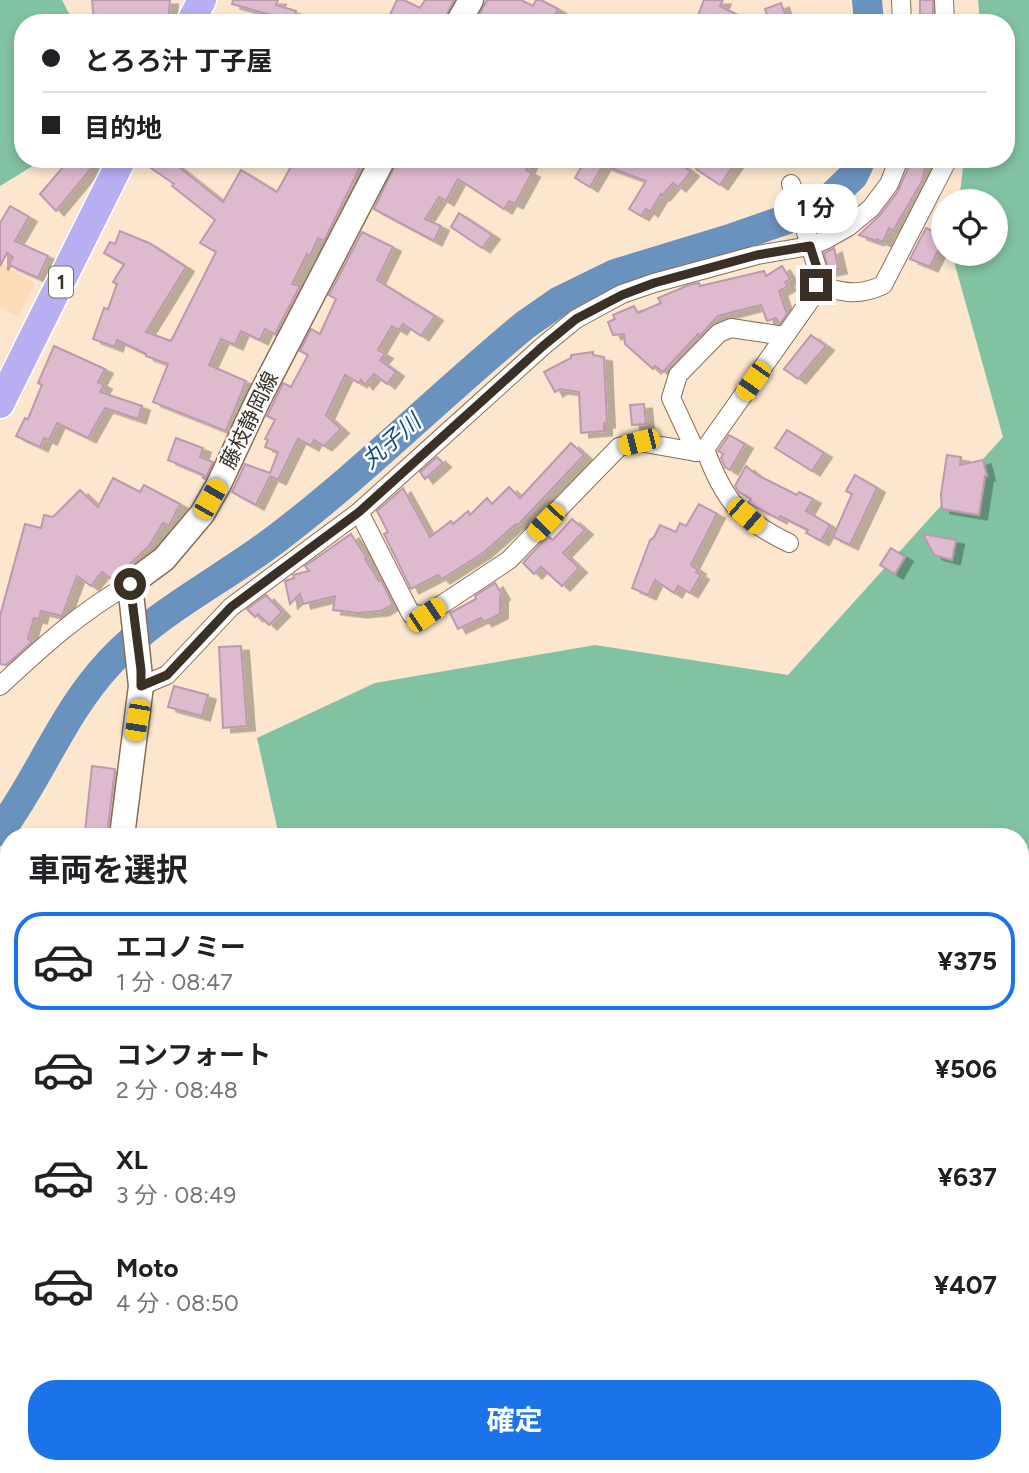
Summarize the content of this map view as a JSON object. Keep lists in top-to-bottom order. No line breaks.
{"streets":{"highway":["1"],"main road":["藤枝静岡線"]},"water":["丸子川"],"page":{"banner":["とろろ汁 丁子屋","目的地"],"bubble":"1 分","heading":"車両を選択","list":[{"name":"エコノミー","note":"1 分 · 08:47","value":"¥375"},{"name":"コンフォート","note":"2 分 · 08:48","value":"¥506"},{"name":"XL","note":"3 分 · 08:49","value":"¥637"},{"name":"Moto","note":"4 分 · 08:50","value":"¥407"}],"buttons":"確定"}}
